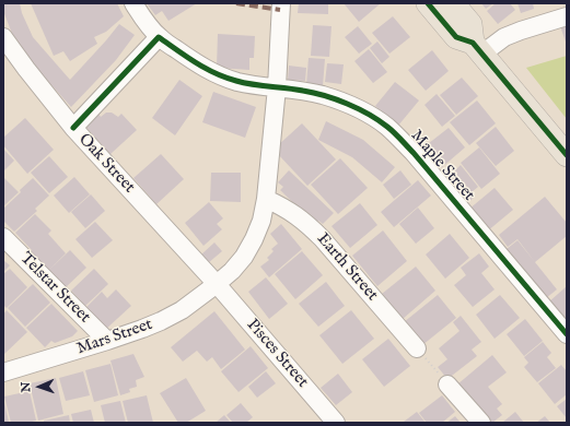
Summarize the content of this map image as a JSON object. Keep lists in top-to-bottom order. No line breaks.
{"streets":{"street":["Oak Street","Maple Street","Earth Street","Telstar Street","Mars Street","Pisces Street"]},"crossings":[["Oak Street","Mars Street"],["Oak Street","Pisces Street"],["Maple Street","Mars Street"],["Earth Street","Mars Street"],["Telstar Street","Mars Street"],["Mars Street","Pisces Street"]],"north":"left"}
